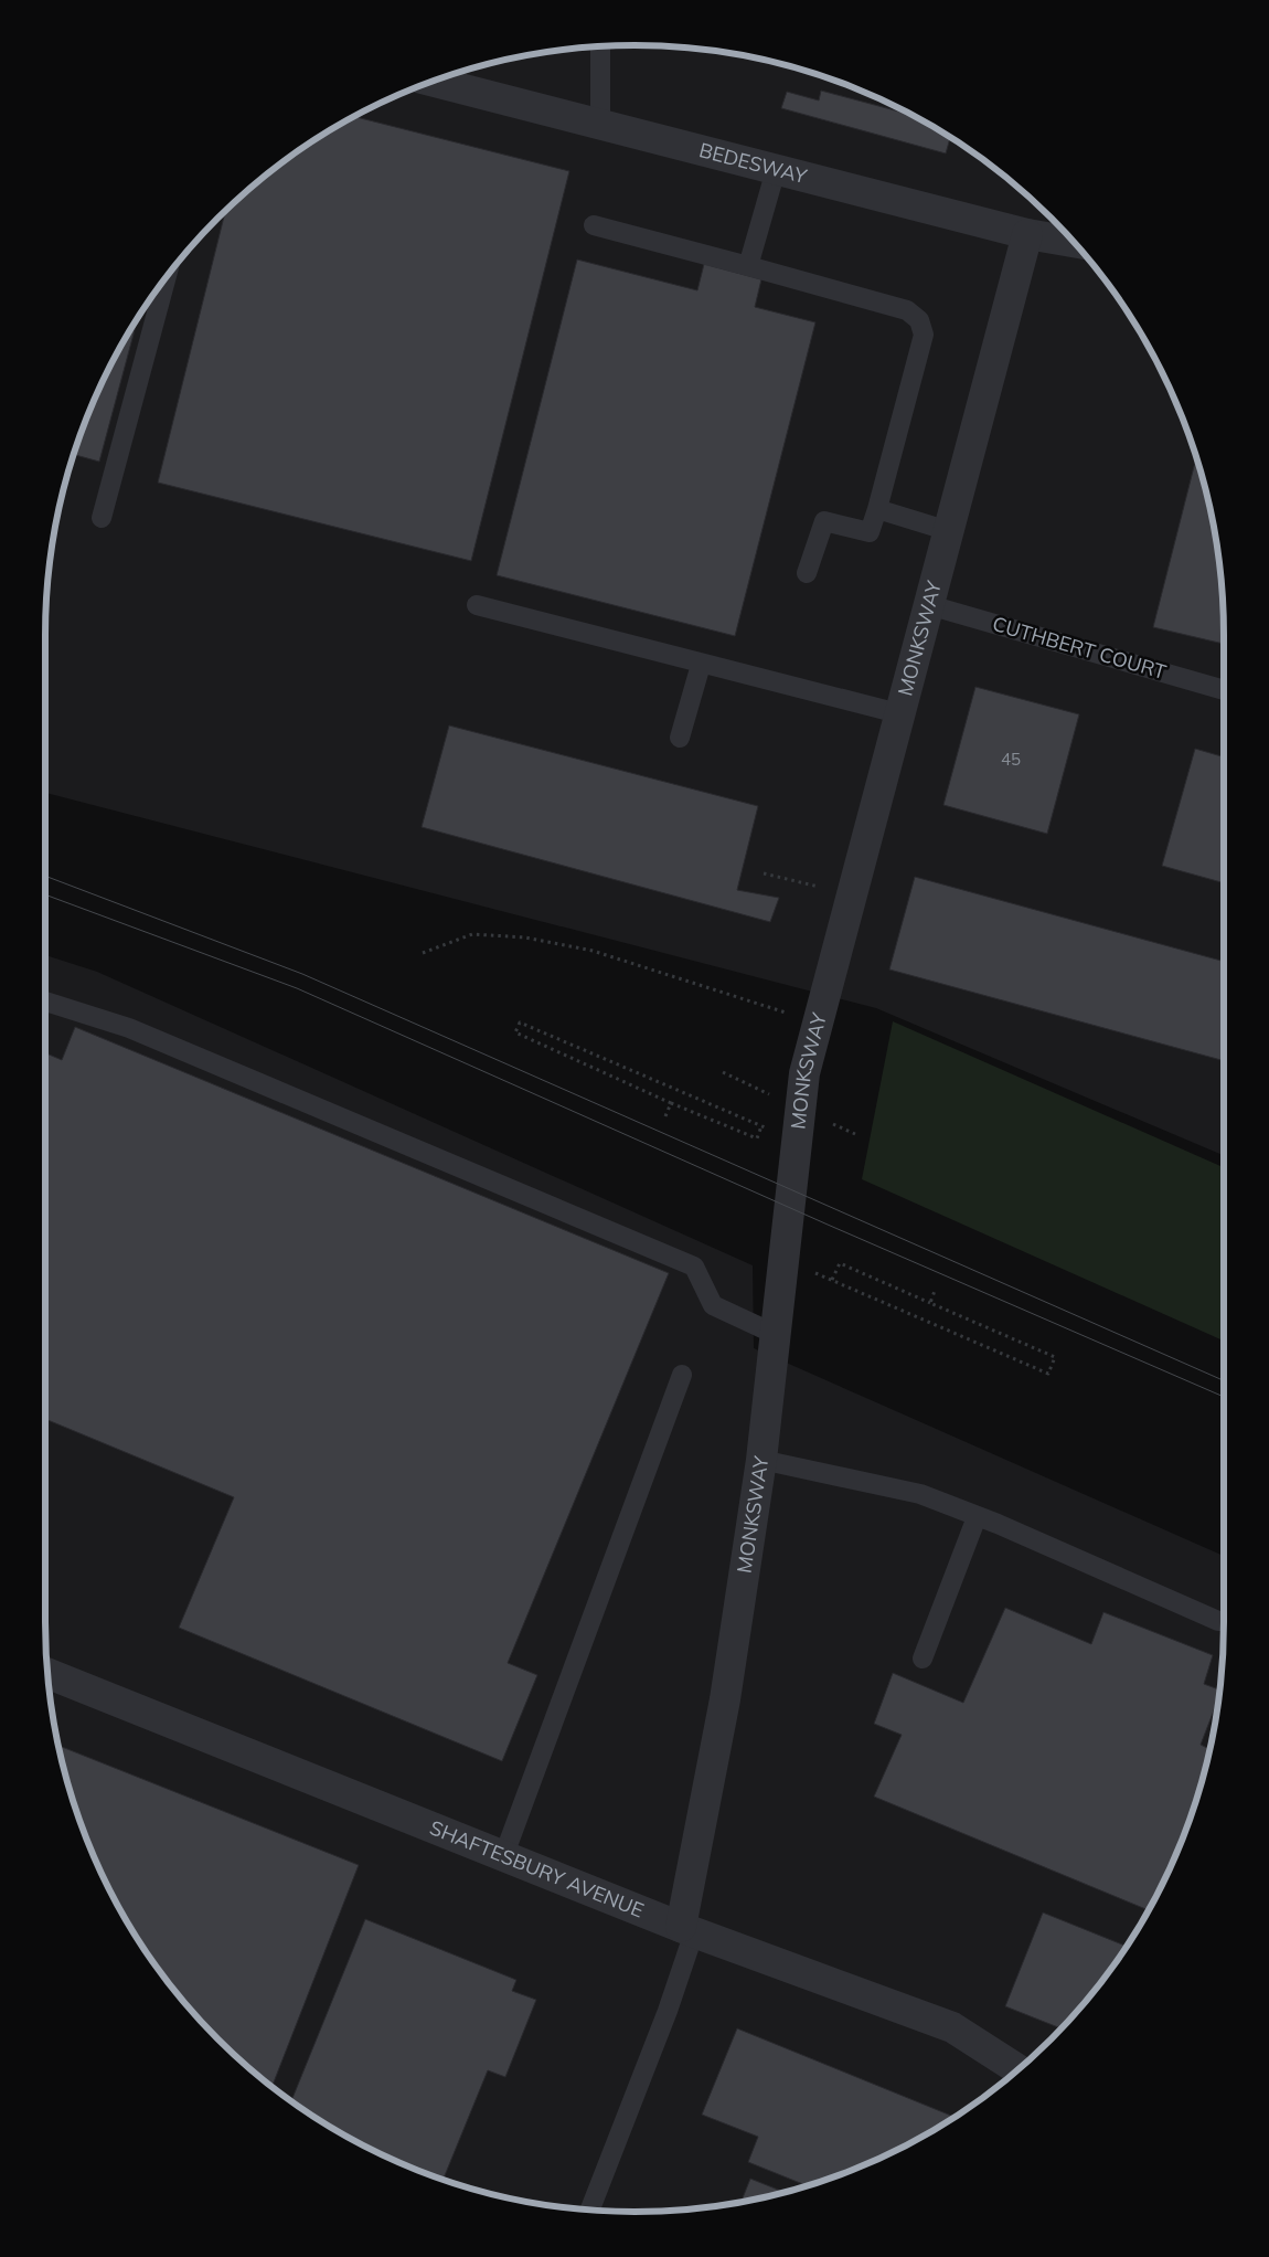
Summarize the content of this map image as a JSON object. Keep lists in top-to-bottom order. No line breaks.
{"streets":{"street":["BEDESWAY","MONKSWAY","SHAFTESBURY AVENUE"],"lane":["CUTHBERT COURT"]},"crossings":[["BEDESWAY","MONKSWAY"],["MONKSWAY","CUTHBERT COURT"],["MONKSWAY","SHAFTESBURY AVENUE"]],"house_numbers":["45"]}
